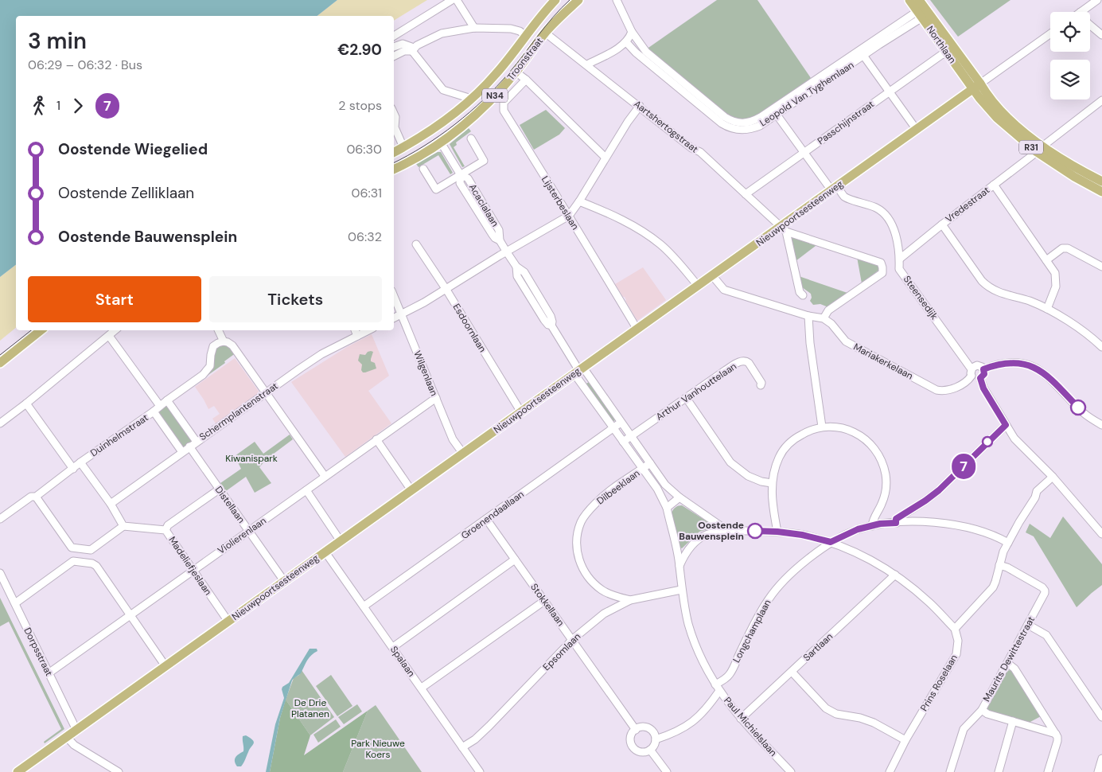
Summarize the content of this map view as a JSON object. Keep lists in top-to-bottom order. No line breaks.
{"streets":{"main road":["Northlaan","Troonstraat","N34","R31","Acacialaan","Nieuwpoortsesteenweg"],"street":["Leopold Van Tyghemlaan","Passchijnstraat","Aartshertogstraat","Lijsterbeslaan","Vredestraat","Steensedijk","Esdoornlaan","Mariakerkelaan","Wilgenlaan","Arthur Vanhouttelaan","Schermplantenstraat","Duinhelmstraat","Dilbeeklaan","Distellaan","Groenendaallaan","Violierenlaan","Madeliefjeslaan","Stokkellaan","Longchamplaan","Sartlaan","Dorpsstraat","Epsomlaan","Maurits Dewittestraat","Spalaan","Prins Roselaan","Paul Michielslaan"]},"crossings":[["Northlaan","Leopold Van Tyghemlaan"],["Northlaan","Passchijnstraat"],["Northlaan","R31"],["Northlaan","Nieuwpoortsesteenweg"],["Troonstraat","Aartshertogstraat"],["Troonstraat","Acacialaan"],["Leopold Van Tyghemlaan","Steensedijk"],["Passchijnstraat","Aartshertogstraat"],["Passchijnstraat","Steensedijk"],["Aartshertogstraat","Nieuwpoortsesteenweg"],["R31","Vredestraat"],["R31","Nieuwpoortsesteenweg"],["Lijsterbeslaan","Nieuwpoortsesteenweg"],["Vredestraat","Steensedijk"],["Acacialaan","Nieuwpoortsesteenweg"],["Nieuwpoortsesteenweg","Steensedijk"],["Nieuwpoortsesteenweg","Esdoornlaan"],["Nieuwpoortsesteenweg","Wilgenlaan"],["Nieuwpoortsesteenweg","Distellaan"],["Nieuwpoortsesteenweg","Madeliefjeslaan"],["Nieuwpoortsesteenweg","Dorpsstraat"],["Nieuwpoortsesteenweg","Spalaan"],["Steensedijk","Mariakerkelaan"],["Wilgenlaan","Violierenlaan"],["Schermplantenstraat","Distellaan"],["Dilbeeklaan","Epsomlaan"],["Dilbeeklaan","Paul Michielslaan"],["Distellaan","Violierenlaan"],["Groenendaallaan","Stokkellaan"],["Groenendaallaan","Spalaan"],["Violierenlaan","Madeliefjeslaan"],["Violierenlaan","Dorpsstraat"],["Stokkellaan","Longchamplaan"],["Stokkellaan","Epsomlaan"],["Longchamplaan","Paul Michielslaan"],["Sartlaan","Paul Michielslaan"],["Epsomlaan","Spalaan"],["Epsomlaan","Paul Michielslaan"]],"parks":["Kiwanispark","De Drie Platanen","Park Nieuwe Koers"],"places":["Oostende Bauwensplein"],"lines":["bus line 7"],"page":{"on_map":"7","heading":["3 min","06:29 – 06:32 · Bus","€2.90"],"legs":["1","7","2 stops"],"list":[{"name":"Oostende Wiegelied","value":"06:30"},{"name":"Oostende Zelliklaan","value":"06:31"},{"name":"Oostende Bauwensplein","value":"06:32"}],"buttons":["Start","Tickets"]}}
